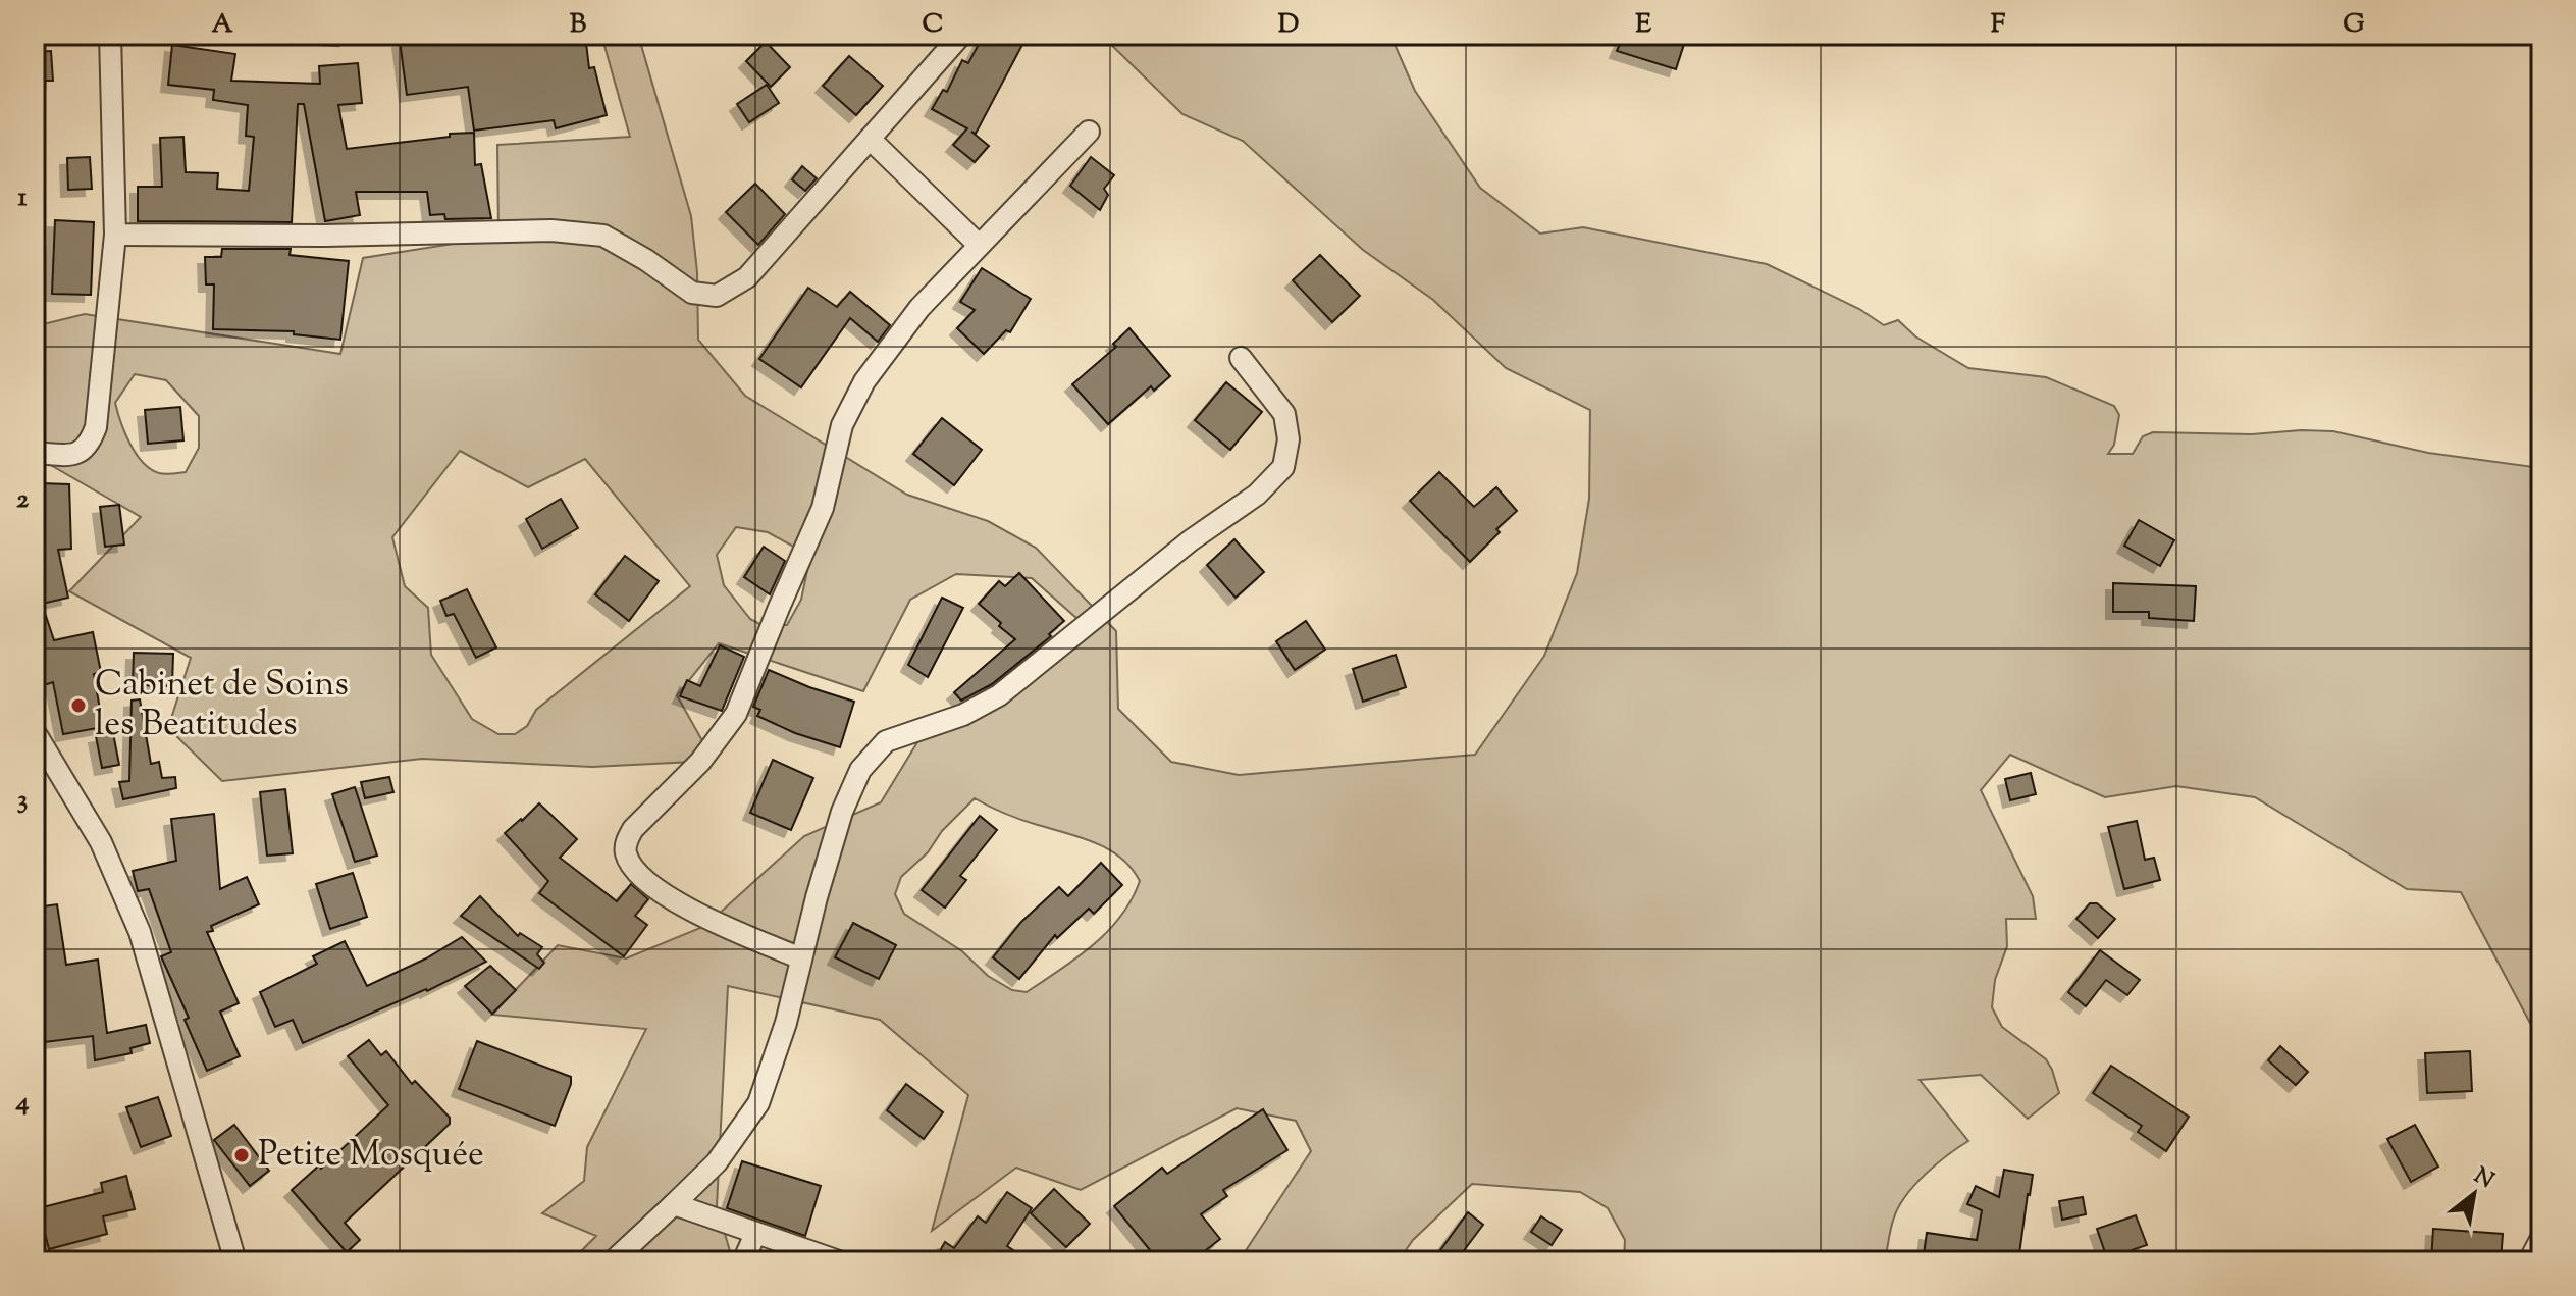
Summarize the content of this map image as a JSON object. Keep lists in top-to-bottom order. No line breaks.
{"places":["Cabinet de Soins les Beatitudes","Petite Mosquée"],"north":"top right","grid":{"columns":["A","B","C","D","E","F","G"],"rows":["1","2","3","4"]}}
